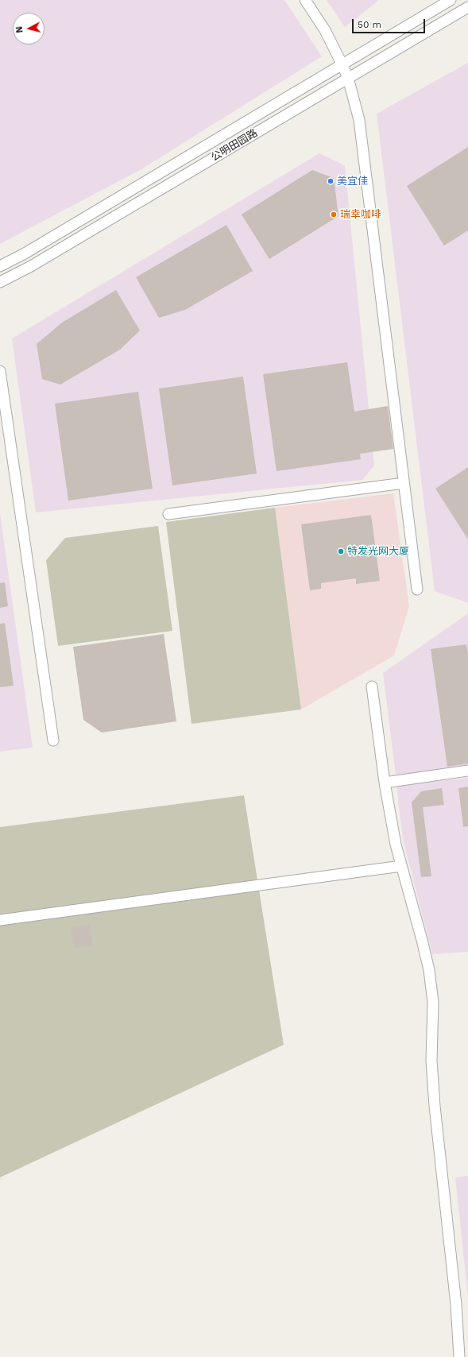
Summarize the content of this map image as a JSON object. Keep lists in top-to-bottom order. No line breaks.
{"streets":{"street":["公明田园路"]},"places":["美宜佳","瑞幸咖啡","特发光网大厦"],"scale_bar":"50 m","north":"left"}
